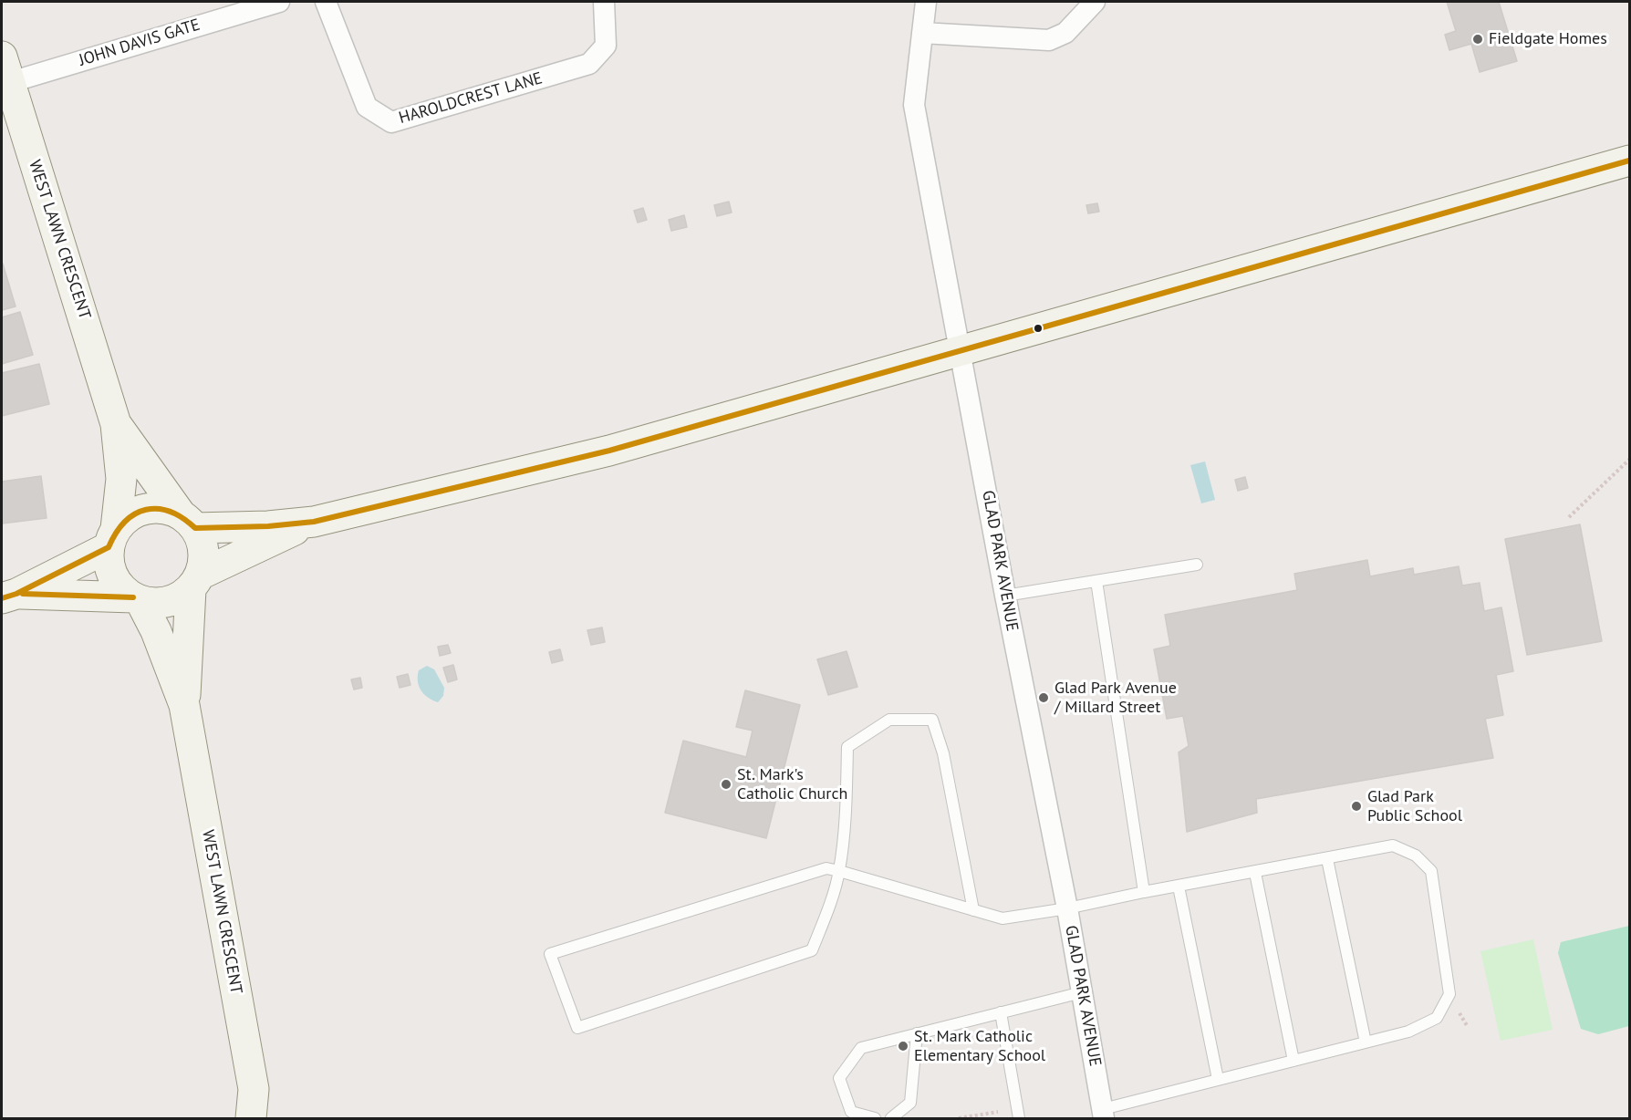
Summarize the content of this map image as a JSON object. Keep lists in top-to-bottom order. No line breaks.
{"streets":{"street":["JOHN DAVIS GATE","HAROLDCREST LANE","WEST LAWN CRESCENT","GLAD PARK AVENUE"]},"crossings":[["JOHN DAVIS GATE","WEST LAWN CRESCENT"]],"places":["Fieldgate Homes","Glad Park Avenue / Millard Street","St. Mark's Catholic Church","Glad Park Public School","St. Mark Catholic Elementary School"]}
